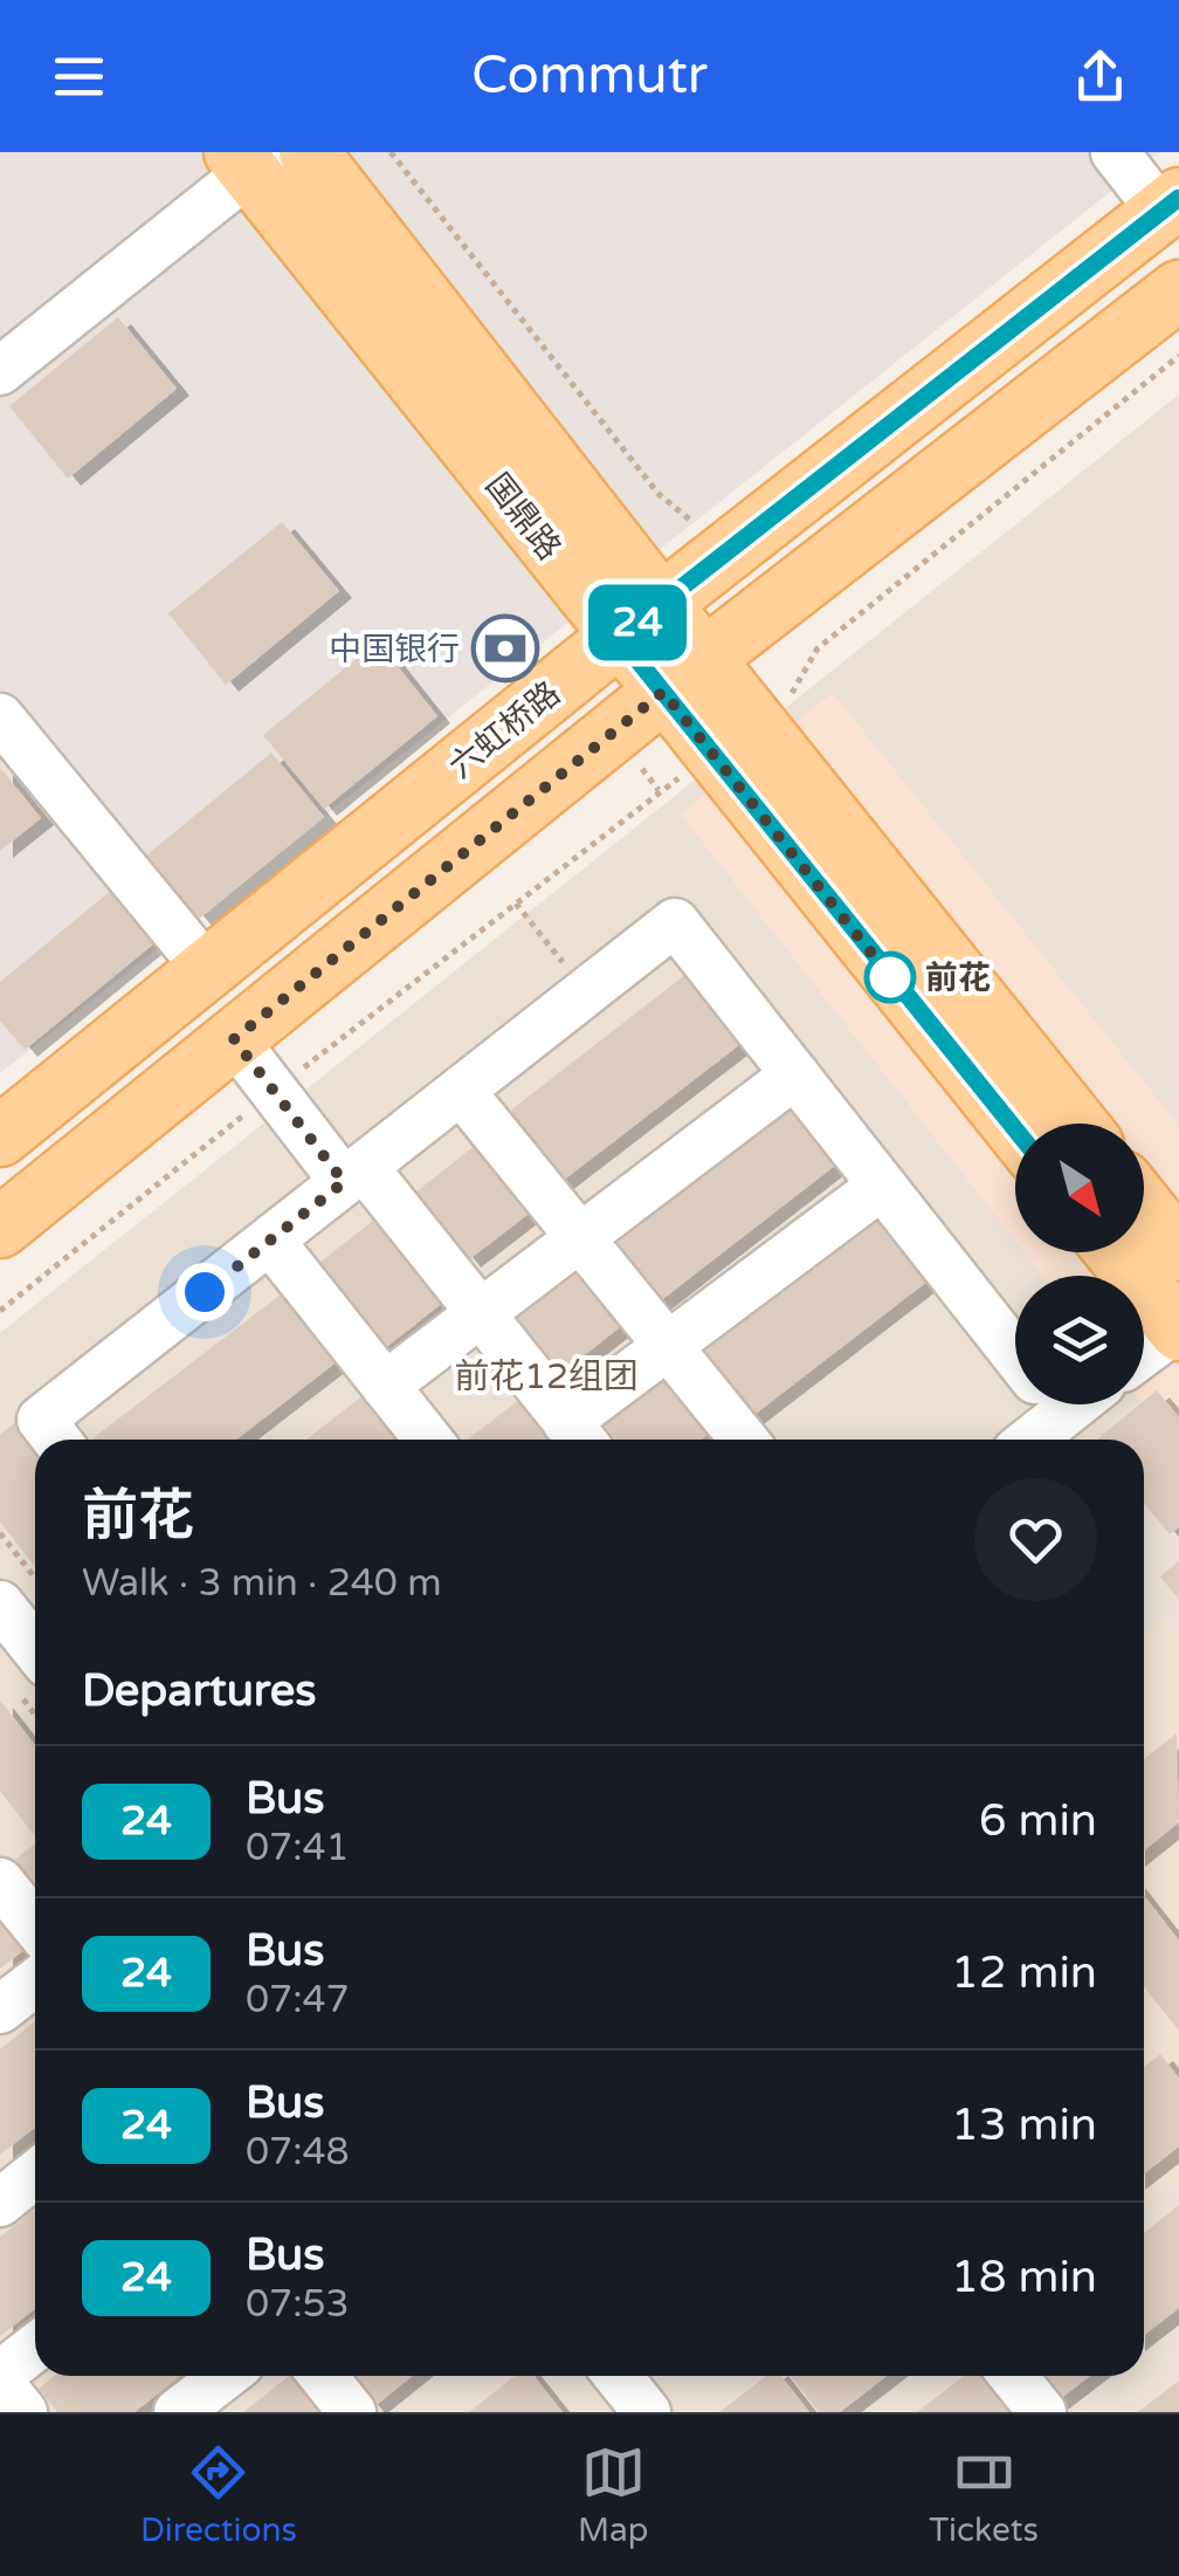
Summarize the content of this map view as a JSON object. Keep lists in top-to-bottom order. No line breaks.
{"streets":{"main road":["国鼎路","六虹桥路"]},"crossings":[["国鼎路","六虹桥路"]],"districts":["前花12组团"],"places":{"bank":["中国银行"],"other":["前花"]},"lines":["bus line 24"],"north":"bottom right","page":{"header":"Commutr","on_map":"24","heading":[["前花","Walk · 3 min · 240 m"],"Departures"],"list":[{"mark":"24","name":"Bus","note":"07:41","value":"6 min"},{"mark":"24","name":"Bus","note":"07:47","value":"12 min"},{"mark":"24","name":"Bus","note":"07:48","value":"13 min"},{"mark":"24","name":"Bus","note":"07:53","value":"18 min"}],"tabs":["Directions","Map","Tickets"]}}
